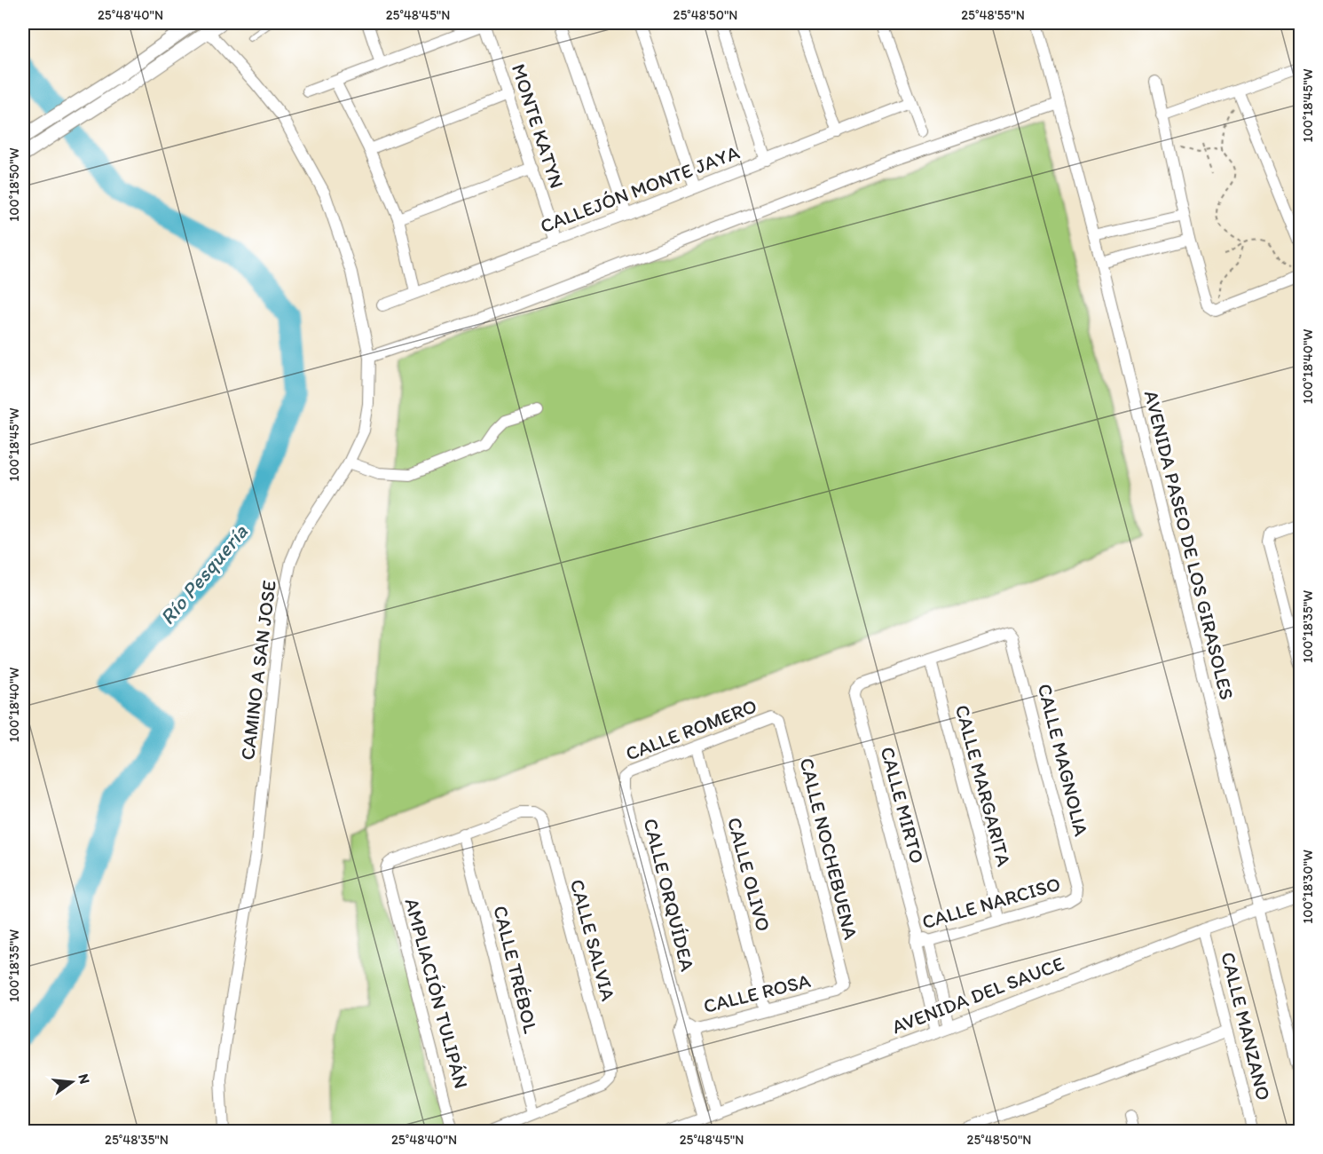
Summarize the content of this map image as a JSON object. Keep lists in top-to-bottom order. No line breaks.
{"streets":{"street":["MONTE KATYN","CALLEJÓN MONTE JAYA","AVENIDA PASEO DE LOS GIRASOLES","CAMINO A SAN JOSE","CALLE ROMERO","CALLE MAGNOLIA","CALLE MARGARITA","CALLE MIRTO","CALLE NOCHEBUENA","CALLE OLIVO","CALLE ORQUÍDEA","CALLE NARCISO","CALLE SALVIA","CALLE TRÉBOL","AMPLIACIÓN TULIPÁN","CALLE ROSA","AVENIDA DEL SAUCE","CALLE MANZANO"]},"crossings":[["MONTE KATYN","CALLEJÓN MONTE JAYA"],["AVENIDA PASEO DE LOS GIRASOLES","AVENIDA DEL SAUCE"],["CALLE ROMERO","CALLE NOCHEBUENA"],["CALLE ROMERO","CALLE OLIVO"],["CALLE ROMERO","CALLE ORQUÍDEA"],["CALLE MAGNOLIA","CALLE MARGARITA"],["CALLE MAGNOLIA","CALLE MIRTO"],["CALLE MAGNOLIA","CALLE NARCISO"],["CALLE MARGARITA","CALLE MIRTO"],["CALLE MARGARITA","CALLE NARCISO"],["CALLE MIRTO","CALLE NARCISO"],["CALLE MIRTO","AVENIDA DEL SAUCE"],["CALLE NOCHEBUENA","CALLE ROSA"],["CALLE OLIVO","CALLE ROSA"],["CALLE SALVIA","CALLE TRÉBOL"],["CALLE SALVIA","AMPLIACIÓN TULIPÁN"],["CALLE TRÉBOL","AMPLIACIÓN TULIPÁN"],["AVENIDA DEL SAUCE","CALLE MANZANO"]],"water":["Río Pesquería"],"north":"right","coordinates":["25°48'40\"N","25°48'45\"N","25°48'50\"N","25°48'55\"N","100°18'45\"W","100°18'50\"W","100°18'40\"W","100°18'35\"W","100°18'30\"W","25°48'35\"N"]}
